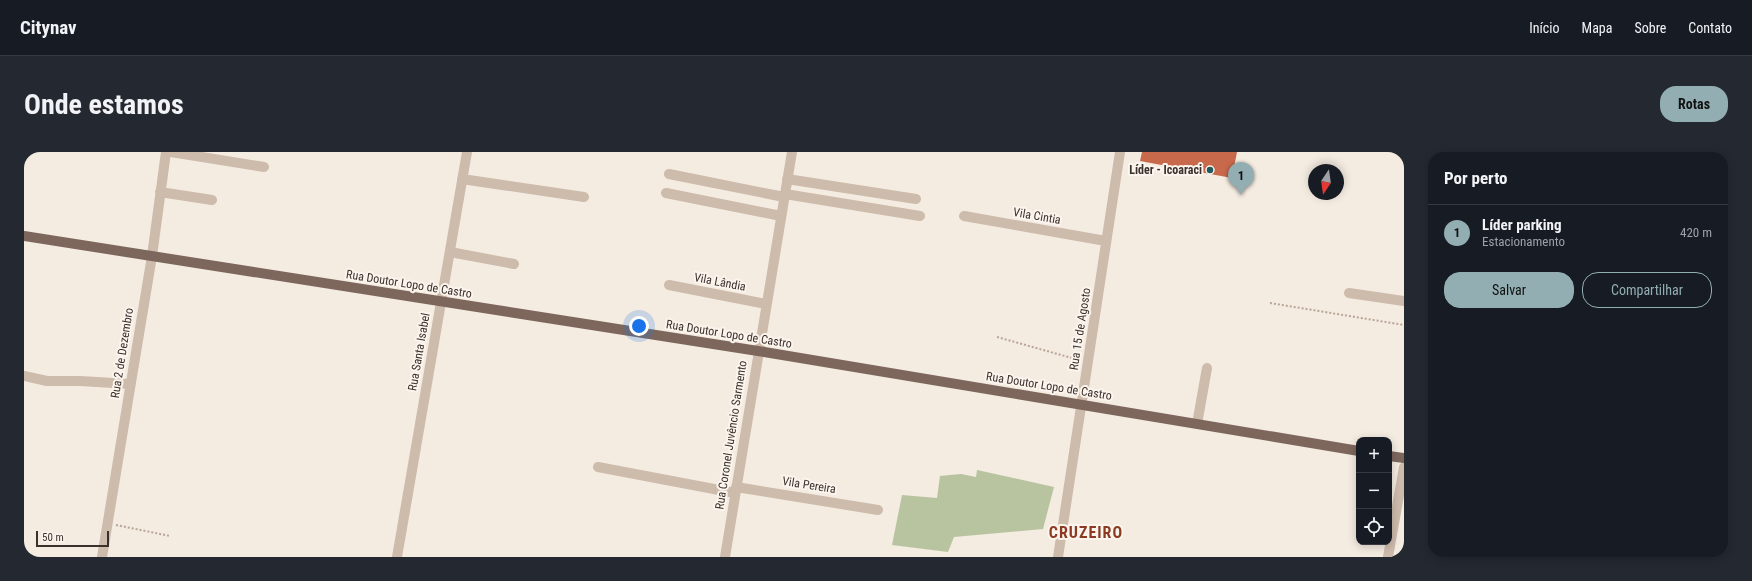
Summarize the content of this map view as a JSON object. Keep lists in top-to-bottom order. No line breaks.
{"streets":{"main road":["Rua Doutor Lopo de Castro"],"street":["Vila Cintia","Vila Lândia","Rua 15 de Agosto","Rua Santa Isabel","Rua 2 de Dezembro","Rua Coronel Juvêncio Sarmento","Vila Pereira"]},"crossings":[["Vila Cintia","Rua 15 de Agosto"],["Vila Lândia","Rua Coronel Juvêncio Sarmento"],["Rua Doutor Lopo de Castro","Rua 15 de Agosto"],["Rua Doutor Lopo de Castro","Rua Santa Isabel"],["Rua Doutor Lopo de Castro","Rua 2 de Dezembro"],["Rua Doutor Lopo de Castro","Rua Coronel Juvêncio Sarmento"],["Rua Coronel Juvêncio Sarmento","Vila Pereira"]],"districts":["CRUZEIRO"],"places":["Líder - Icoaraci"],"scale_bar":"50 m","north":"bottom","page":{"header":"Citynav","nav":["Início","Mapa","Sobre","Contato"],"buttons":["Rotas",["Salvar","Compartilhar"]],"title":"Onde estamos","heading":"Por perto","pins":"1","list":[{"mark":"1","name":"Líder parking","note":"Estacionamento","value":"420 m"}],"map_buttons":["+","−"],"scale":"50 m"}}
